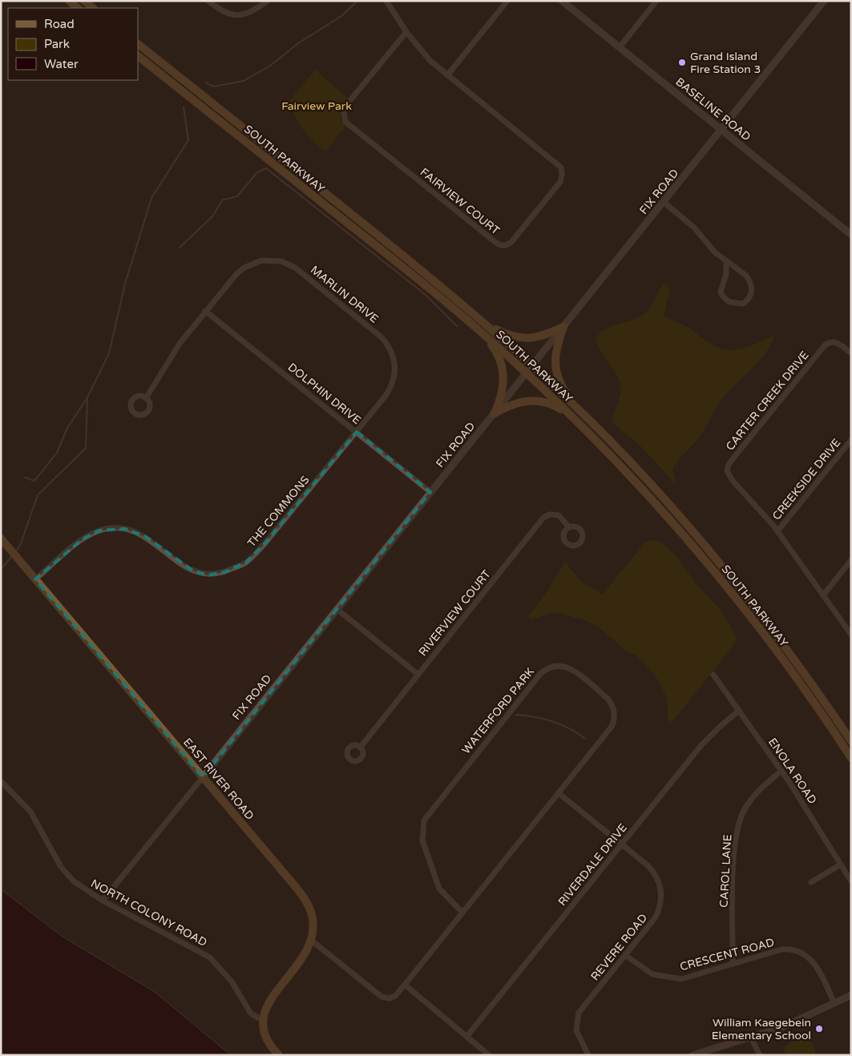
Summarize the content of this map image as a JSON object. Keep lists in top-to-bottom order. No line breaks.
{"streets":{"main road":["SOUTH PARKWAY","EAST RIVER ROAD"],"street":["BASELINE ROAD","FIX ROAD","FAIRVIEW COURT","MARLIN DRIVE","DOLPHIN DRIVE","CARTER CREEK DRIVE","CREEKSIDE DRIVE","THE COMMONS","RIVERVIEW COURT","WATERFORD PARK","ENOLA ROAD","RIVERDALE DRIVE","CAROL LANE","NORTH COLONY ROAD","REVERE ROAD","CRESCENT ROAD"]},"crossings":[["BASELINE ROAD","FIX ROAD"],["SOUTH PARKWAY","FIX ROAD"],["FIX ROAD","DOLPHIN DRIVE"],["FIX ROAD","EAST RIVER ROAD"],["FIX ROAD","NORTH COLONY ROAD"],["MARLIN DRIVE","DOLPHIN DRIVE"],["MARLIN DRIVE","THE COMMONS"],["DOLPHIN DRIVE","THE COMMONS"],["CARTER CREEK DRIVE","CREEKSIDE DRIVE"],["THE COMMONS","EAST RIVER ROAD"],["WATERFORD PARK","EAST RIVER ROAD"],["WATERFORD PARK","REVERE ROAD"],["ENOLA ROAD","RIVERDALE DRIVE"],["ENOLA ROAD","CAROL LANE"],["EAST RIVER ROAD","NORTH COLONY ROAD"],["RIVERDALE DRIVE","REVERE ROAD"],["CAROL LANE","CRESCENT ROAD"],["REVERE ROAD","CRESCENT ROAD"]],"parks":["Fairview Park"],"places":["Grand Island Fire Station 3","William Kaegebein Elementary School"],"legend":["Road","Park","Water"]}
